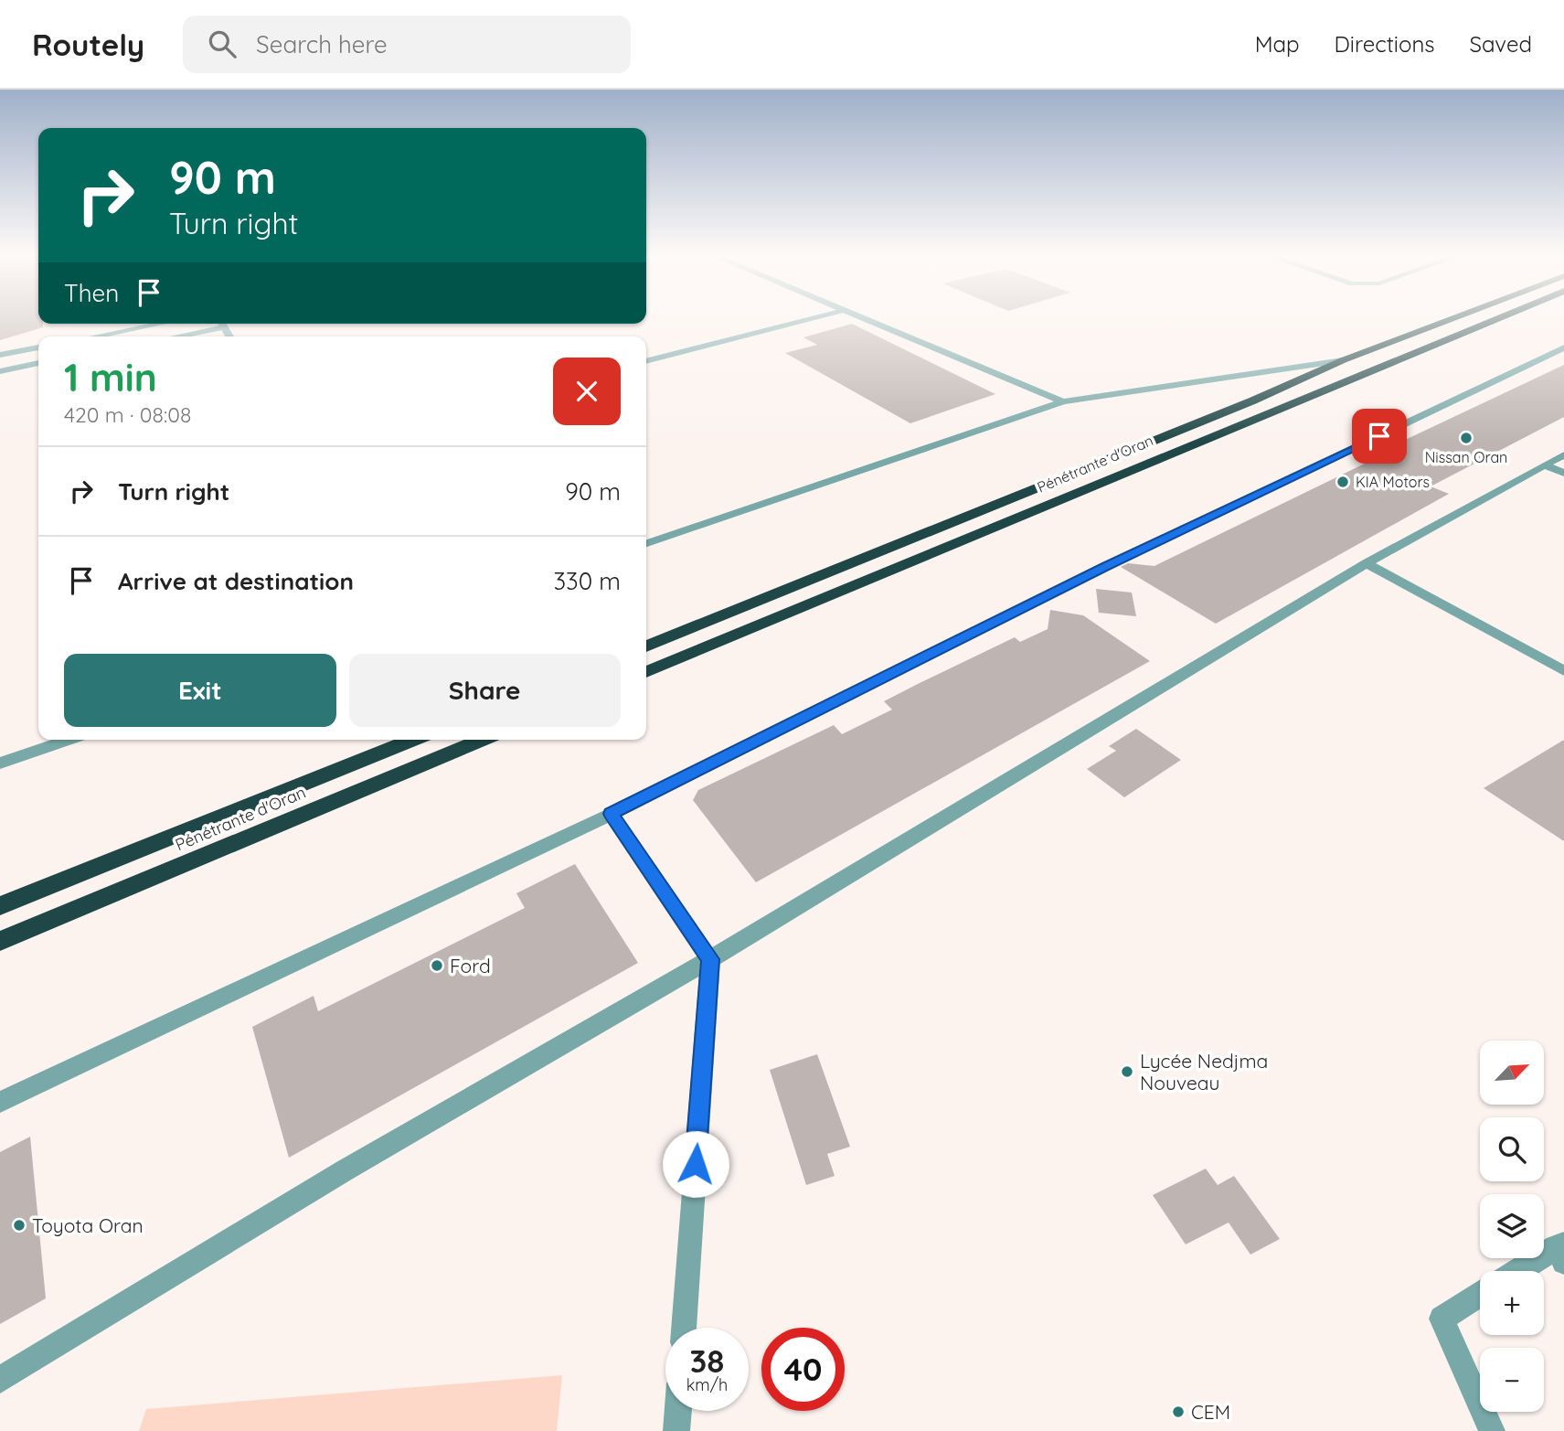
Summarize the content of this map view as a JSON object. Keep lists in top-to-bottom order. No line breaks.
{"streets":{"highway":["Pénétrante d'Oran"]},"places":["Nissan Oran","KIA Motors","Ford","Lycée Nedjma Nouveau","Toyota Oran","CEM"],"north":"top right","page":{"header":"Routely","search":"Search here","nav":["Map","Directions","Saved"],"turn":["90 m","Turn right"],"then":"Then","heading":["1 min","420 m · 08:08"],"list":[{"name":"Turn right","value":"90 m"},{"name":"Arrive at destination","value":"330 m"}],"buttons":["Exit","Share"],"map_buttons":["+","−"],"speed":"38 km/h","limit":"40"}}
